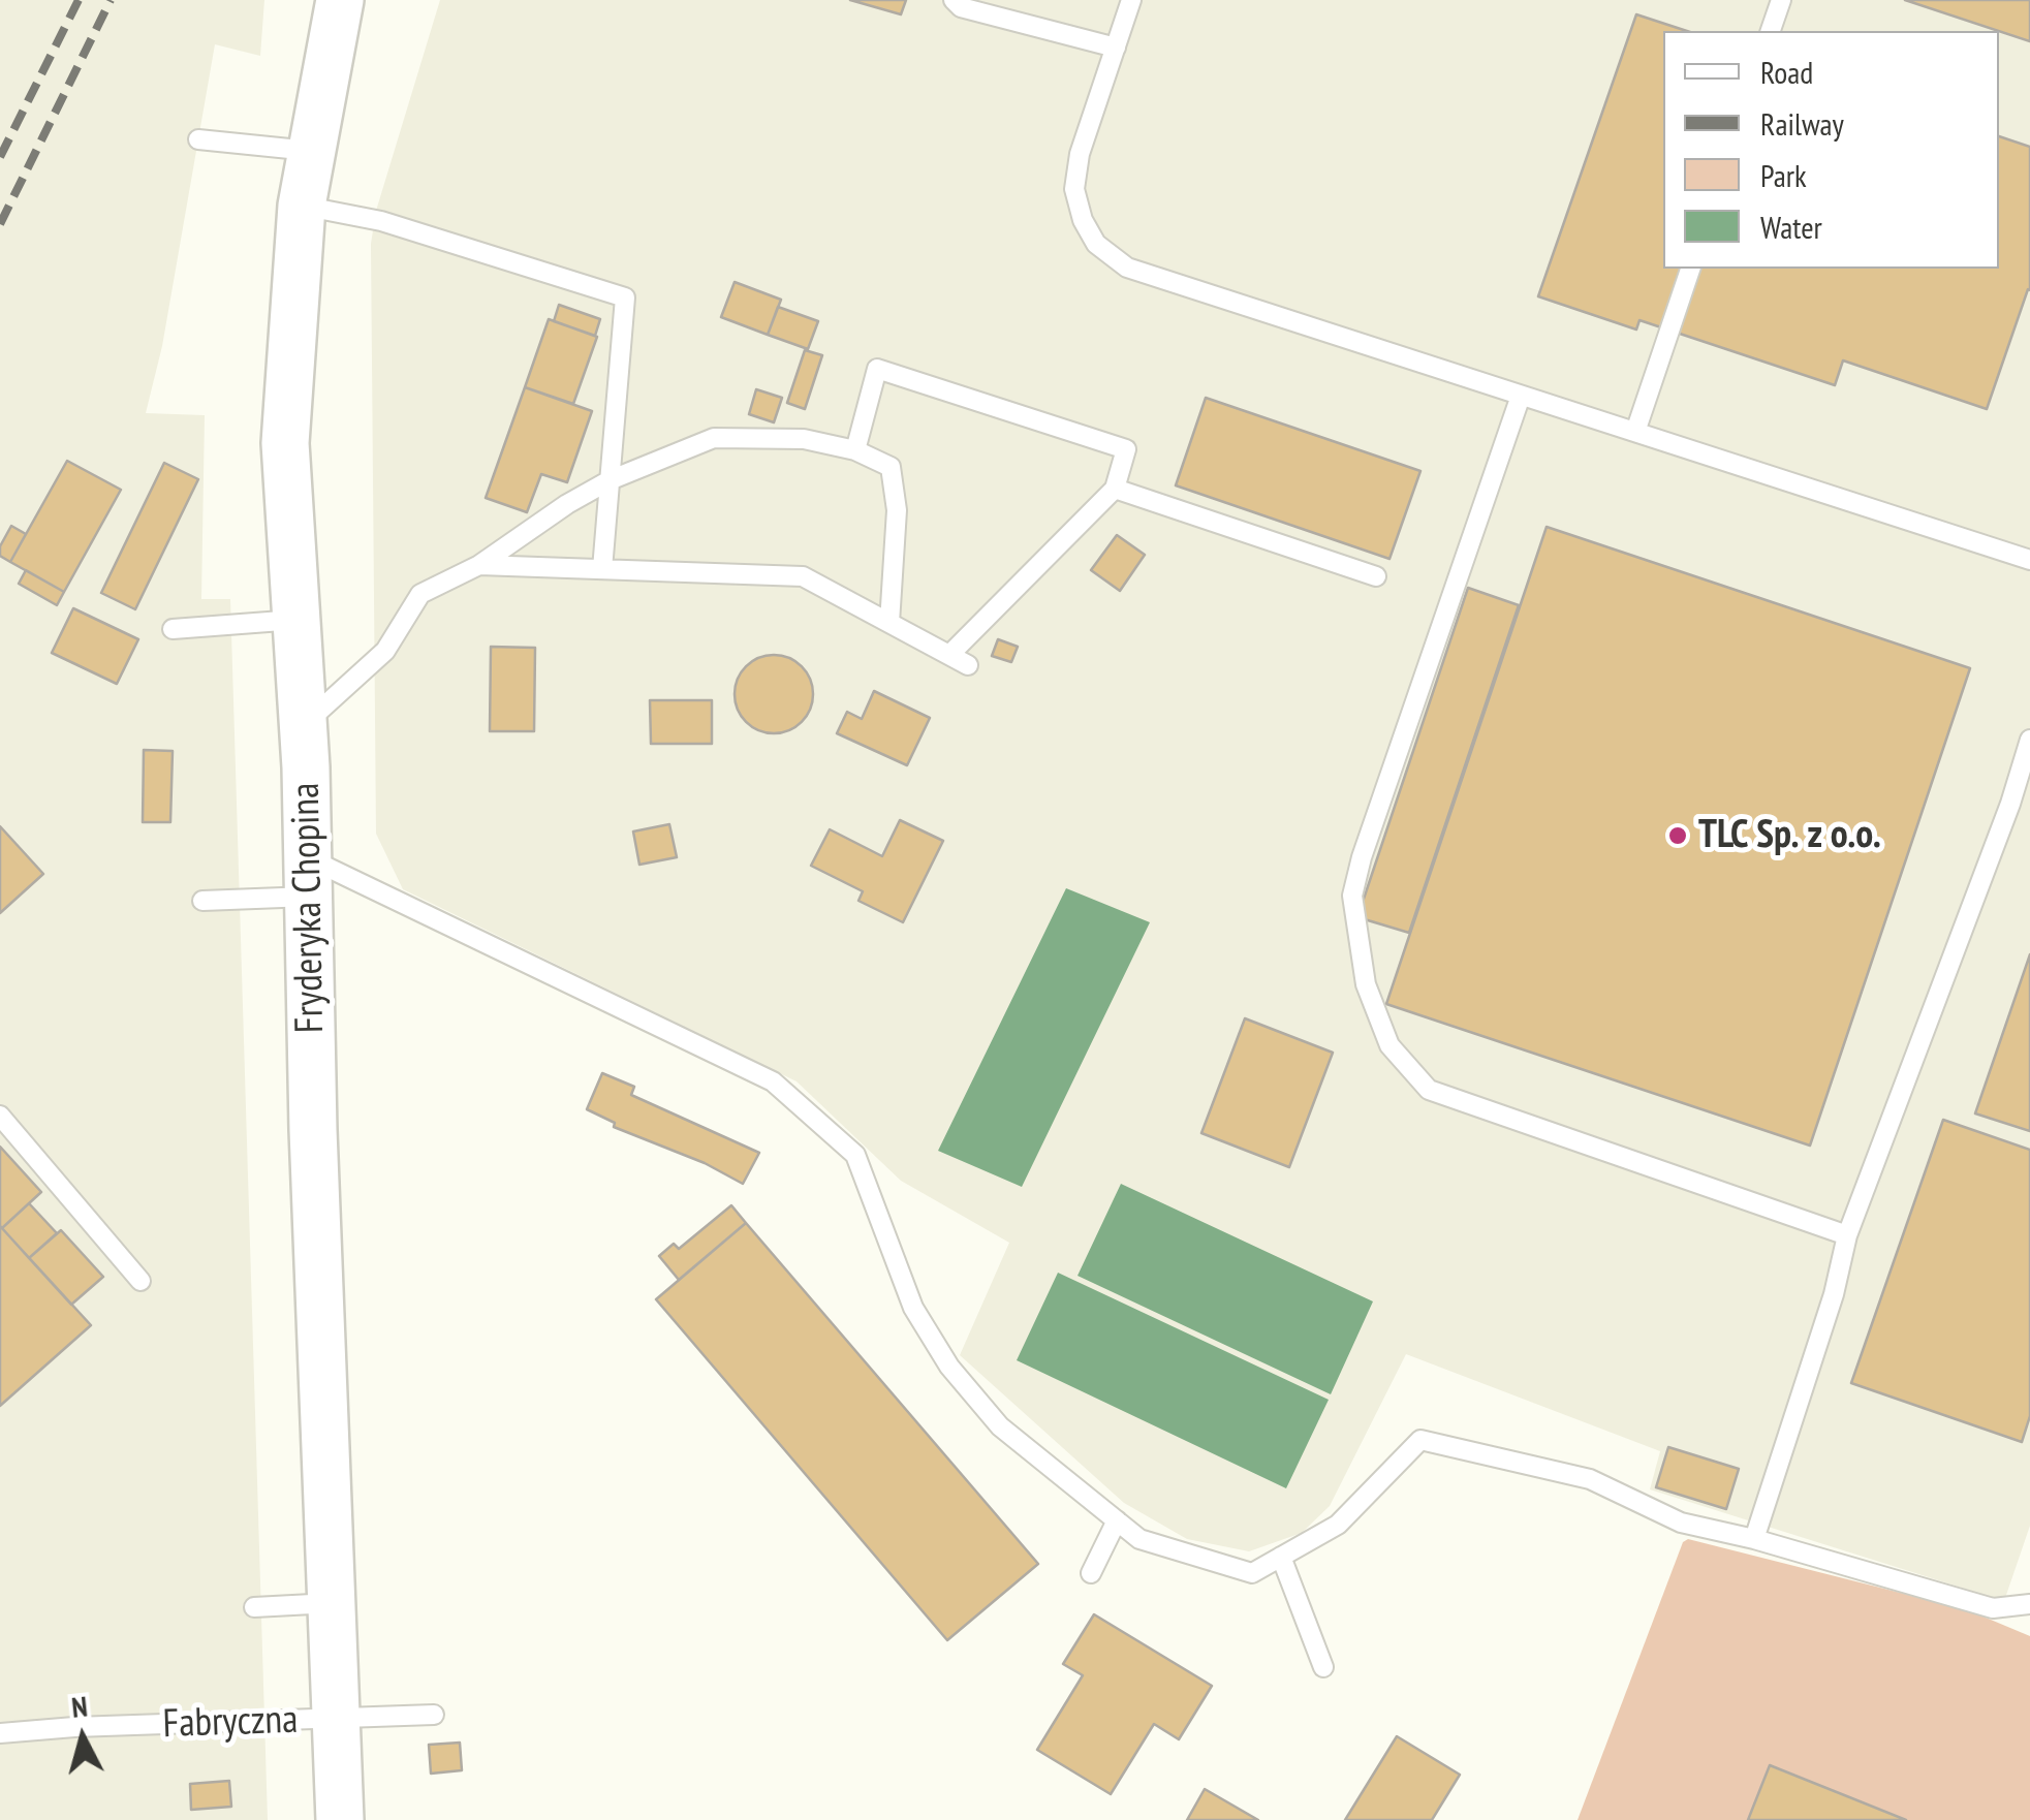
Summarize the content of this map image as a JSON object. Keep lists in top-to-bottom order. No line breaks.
{"streets":{"street":["Fryderyka Chopina"],"lane":["Fabryczna"]},"crossings":[["Fryderyka Chopina","Fabryczna"]],"places":["TLC Sp. z o.o."],"legend":["Road","Railway","Park","Water"],"north":"top"}
